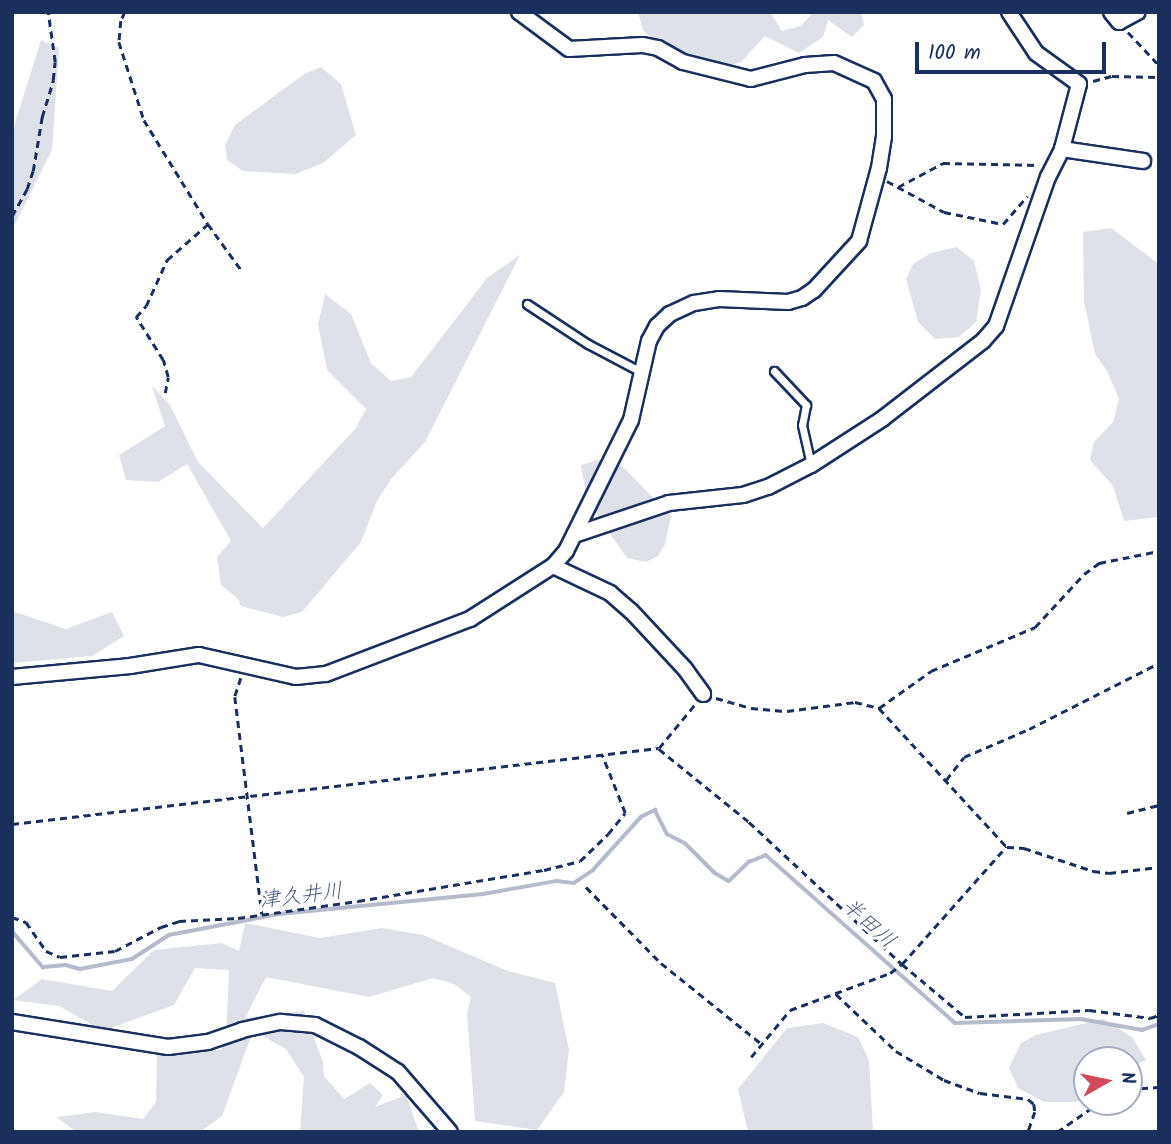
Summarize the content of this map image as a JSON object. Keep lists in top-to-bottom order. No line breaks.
{"water":["津久井川","半田川"],"scale_bar":"100 m","north":"right"}
